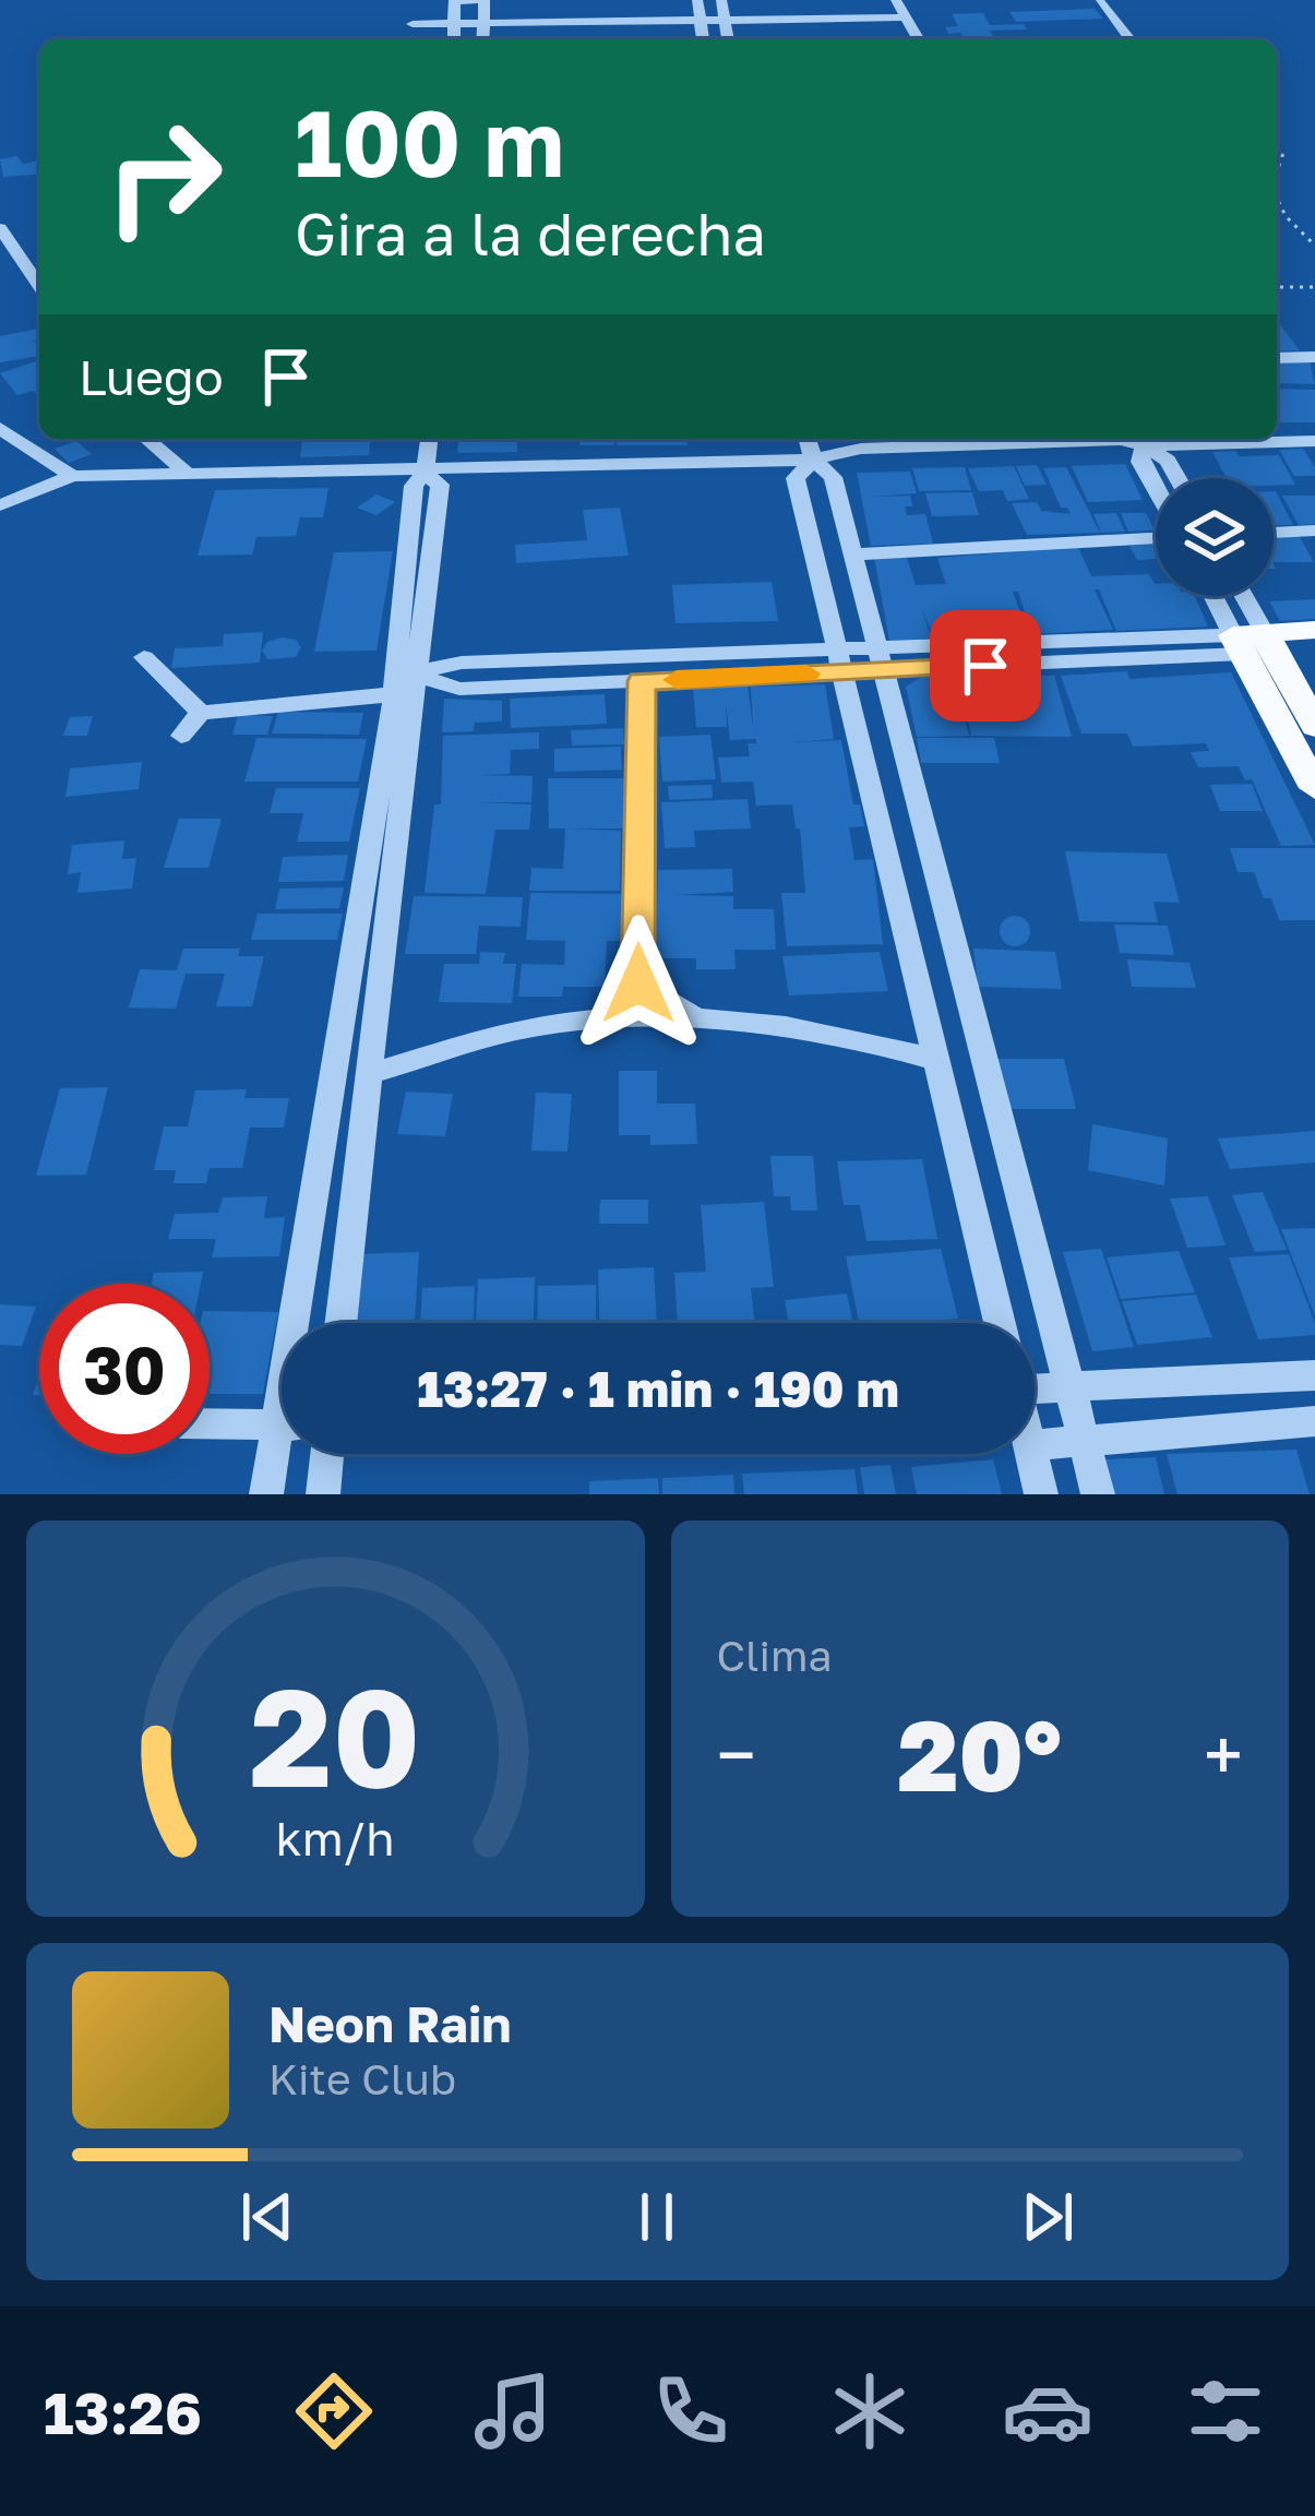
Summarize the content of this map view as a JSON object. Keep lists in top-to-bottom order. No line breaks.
{"page":{"turn":["100 m","Gira a la derecha"],"then":"Luego","limit":"30","trip":"13:27 · 1 min · 190 m","tile":"Clima","heat":["−","20°","+"],"song":["Neon Rain","Kite Club"],"tabs":"13:26","gauge":["20","km/h"]}}
